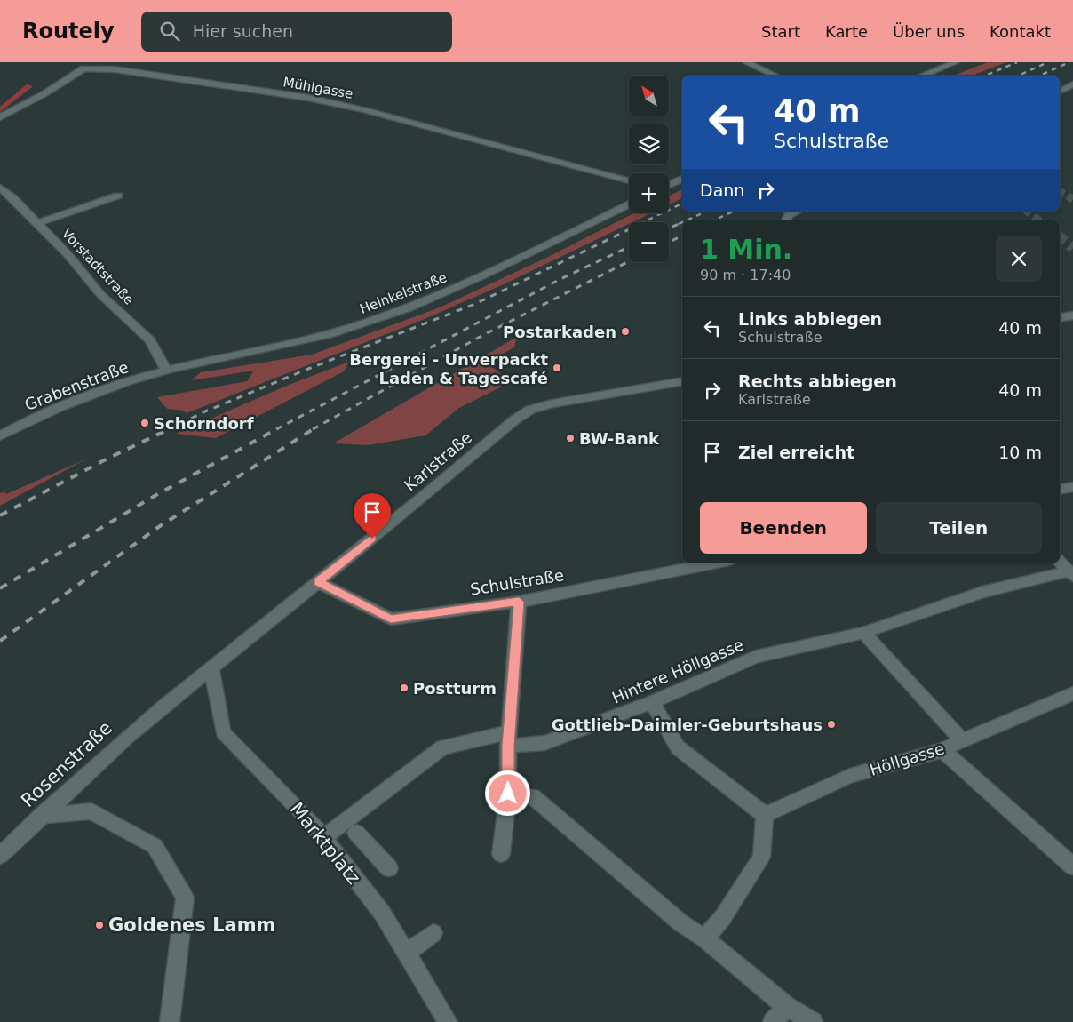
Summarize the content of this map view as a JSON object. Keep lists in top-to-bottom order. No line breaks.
{"streets":{"street":["Mühlgasse","Vorstadtstraße","Heinkelstraße","Grabenstraße","Karlstraße","Schulstraße","Hintere Höllgasse","Höllgasse","Rosenstraße","Marktplatz"]},"crossings":[["Vorstadtstraße","Heinkelstraße"],["Vorstadtstraße","Grabenstraße"],["Heinkelstraße","Grabenstraße"],["Karlstraße","Schulstraße"],["Karlstraße","Rosenstraße"],["Karlstraße","Marktplatz"],["Hintere Höllgasse","Marktplatz"]],"places":["Postarkaden","Bergerei - Unverpackt Laden & Tagescafé","Schorndorf","BW-Bank","Postturm","Gottlieb-Daimler-Geburtshaus","Goldenes Lamm"],"north":"top left","page":{"header":"Routely","search":"Hier suchen","nav":["Start","Karte","Über uns","Kontakt"],"map_buttons":["+","−"],"turn":["40 m","Schulstraße"],"then":"Dann","heading":["1 Min.","90 m · 17:40"],"list":[{"name":"Links abbiegen","note":"Schulstraße","value":"40 m"},{"name":"Rechts abbiegen","note":"Karlstraße","value":"40 m"},{"name":"Ziel erreicht","value":"10 m"}],"buttons":["Beenden","Teilen"]}}
